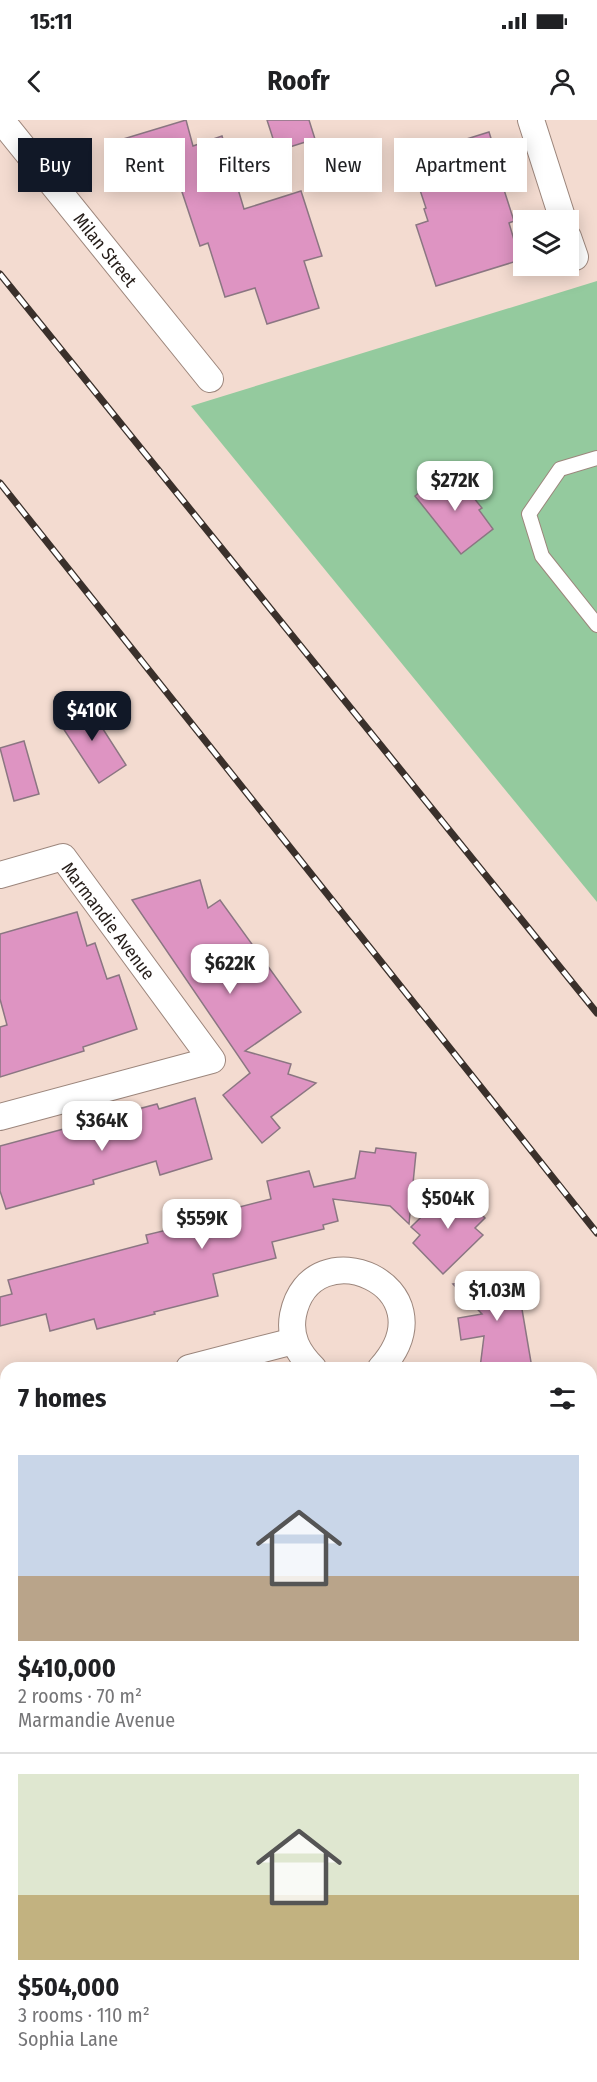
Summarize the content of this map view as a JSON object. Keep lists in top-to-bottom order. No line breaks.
{"streets":{"street":["Milan Street","Marmandie Avenue"]},"page":{"status":"15:11","header":"Roofr","chip":["Buy","Rent","Filters","New","Apartment"],"price":["$272K","$410K","$622K","$364K","$504K","$559K","$1.03M"],"heading":"7 homes","list":[{"name":"$410,000","note":"2 rooms · 70 m² · Marmandie Avenue"},{"name":"$504,000","note":"3 rooms · 110 m² · Sophia Lane"}]}}
